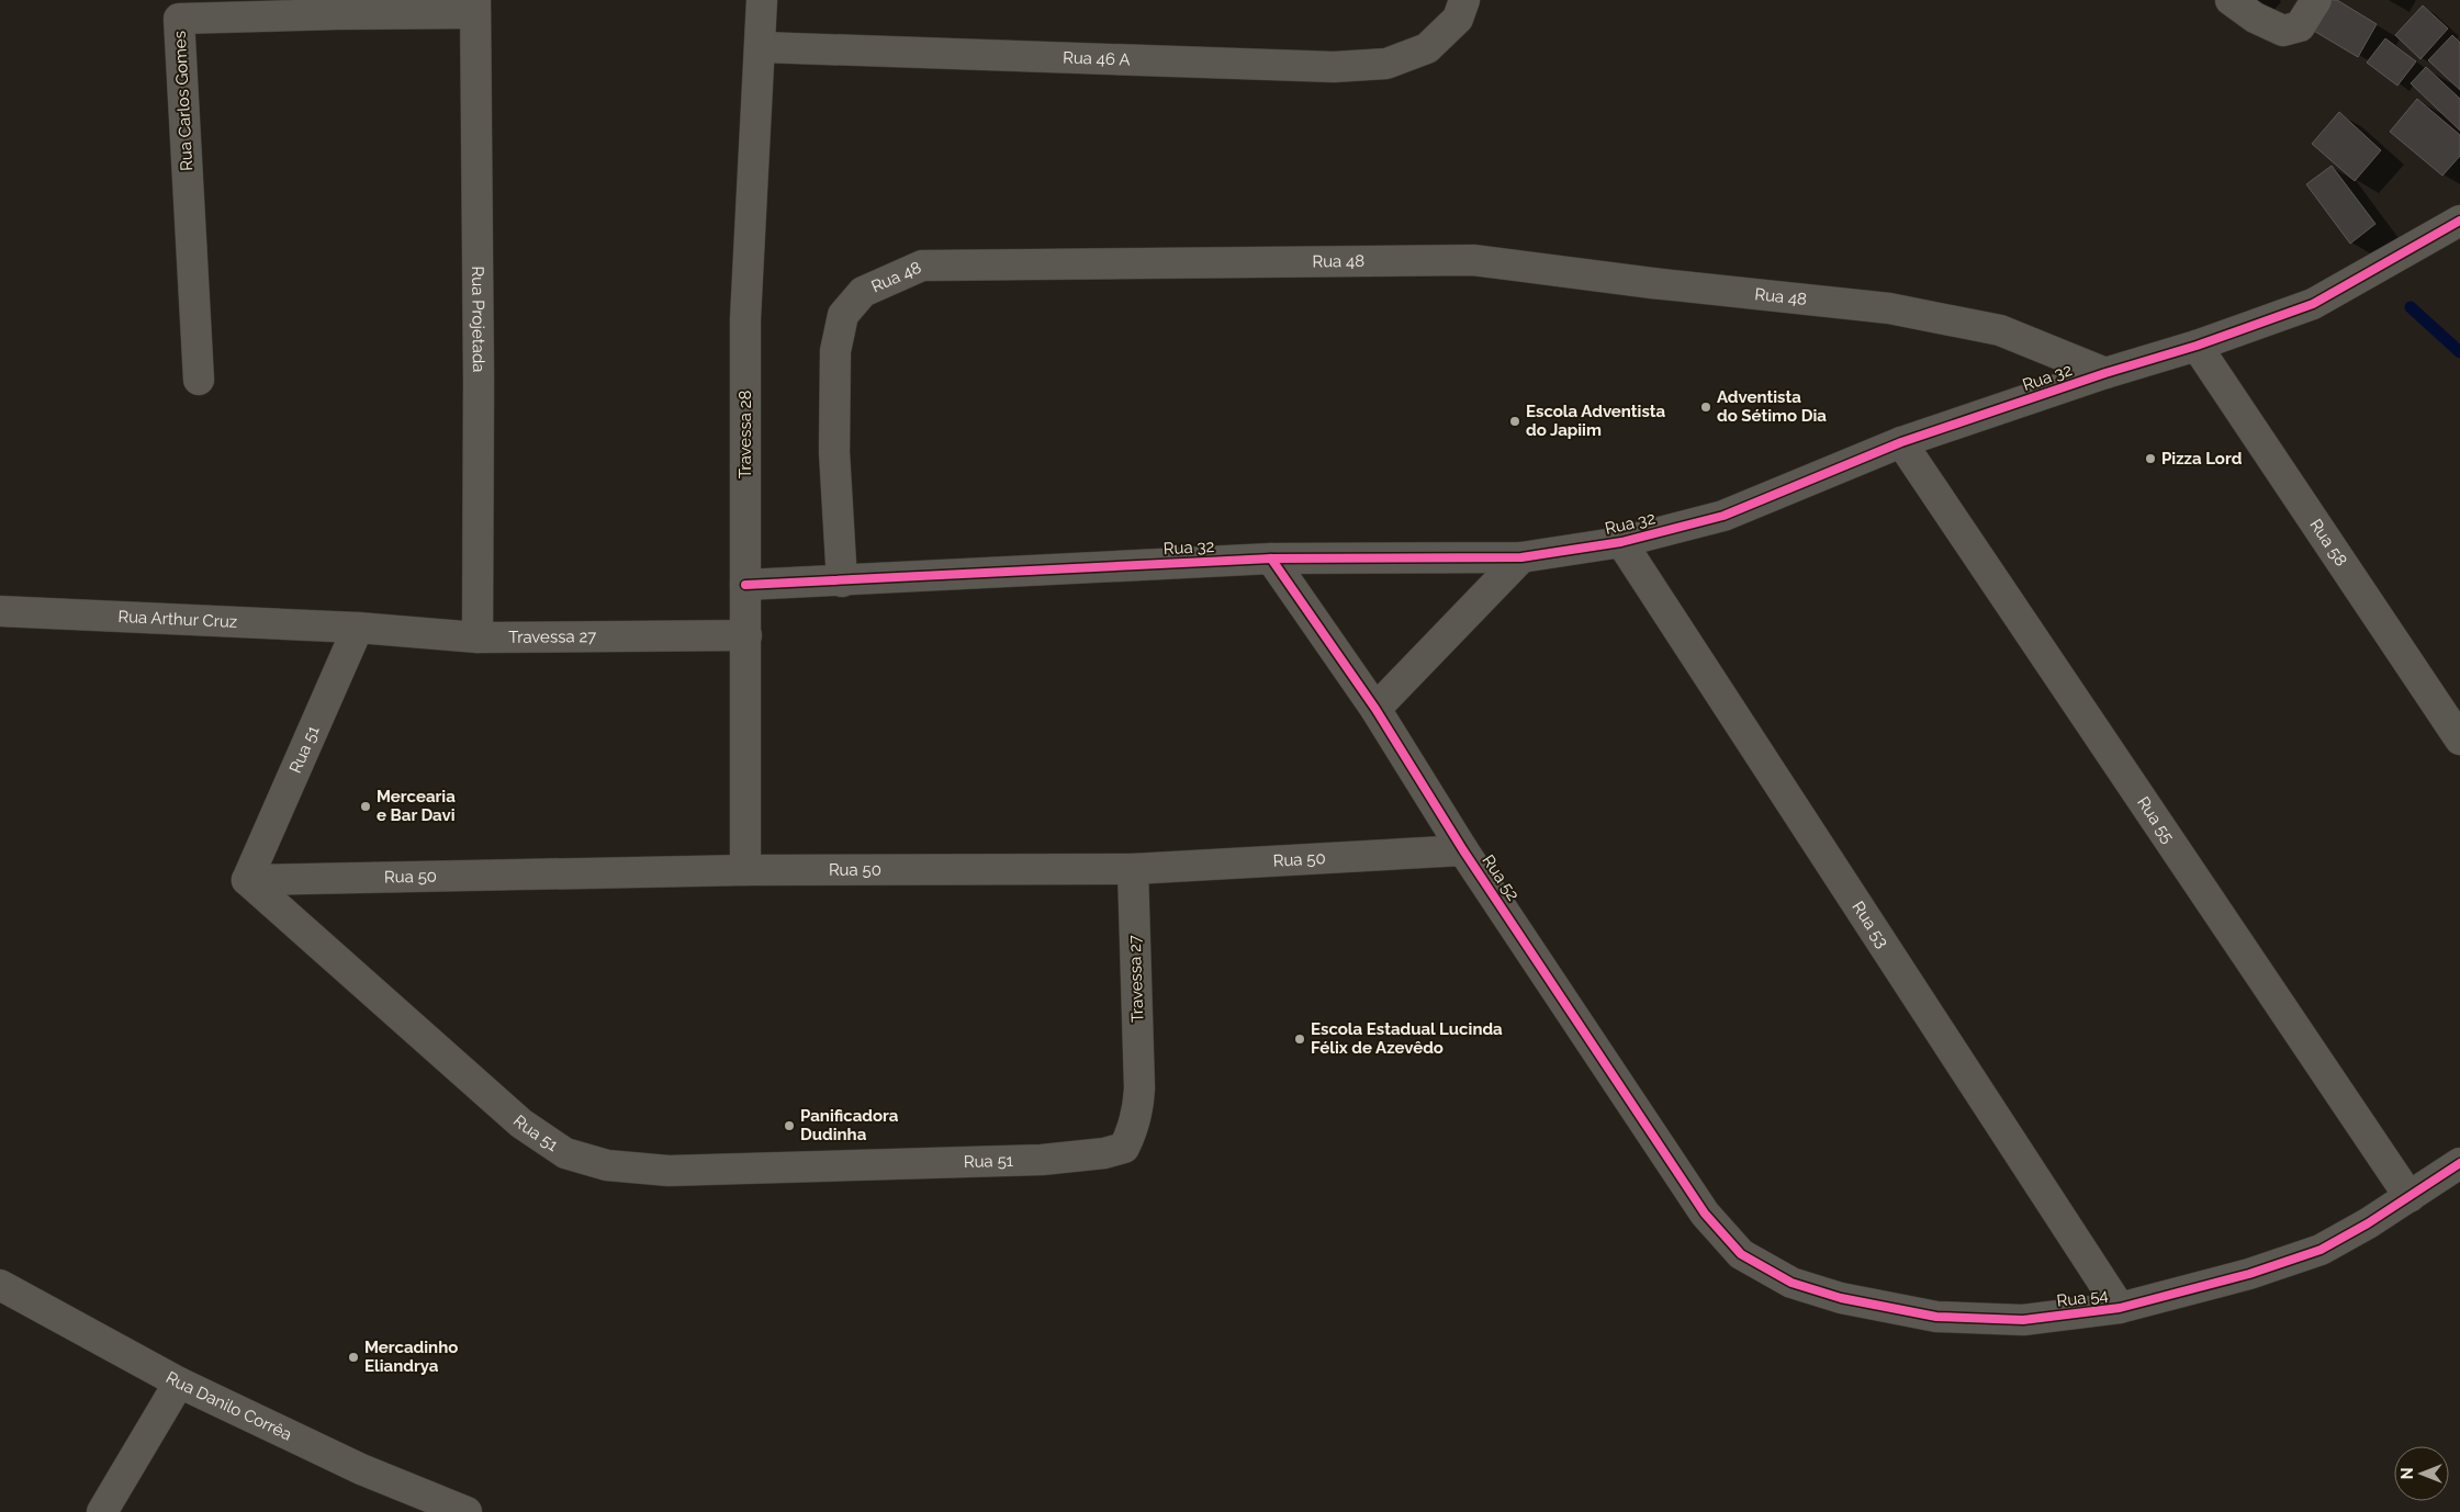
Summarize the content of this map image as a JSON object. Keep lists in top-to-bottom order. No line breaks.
{"streets":{"street":["Rua 46 A","Rua Carlos Gomes","Rua 48","Rua Projetada","Rua 32","Travessa 28","Rua 58","Rua Arthur Cruz","Travessa 27","Rua 51","Rua 55","Rua 50","Rua 52","Rua 53","Rua 54","Rua Danilo Corrêa"]},"crossings":[["Rua 46 A","Travessa 28"],["Rua Carlos Gomes","Rua Projetada"],["Rua 48","Rua 32"],["Rua Projetada","Travessa 27"],["Rua 32","Travessa 28"],["Rua 32","Rua 58"],["Rua 32","Rua 55"],["Rua 32","Rua 52"],["Rua 32","Rua 53"],["Travessa 28","Travessa 27"],["Travessa 28","Rua 50"],["Rua Arthur Cruz","Travessa 27"],["Rua Arthur Cruz","Rua 51"],["Travessa 27","Rua 51"],["Travessa 27","Rua 50"],["Rua 51","Rua 50"],["Rua 55","Rua 54"],["Rua 50","Rua 52"],["Rua 52","Rua 54"],["Rua 53","Rua 54"]],"places":["Adventista do Sétimo Dia","Escola Adventista do Japiim","Pizza Lord","Mercearia e Bar Davi","Escola Estadual Lucinda Félix de Azevêdo","Panificadora Dudinha","Mercadinho Eliandrya"],"north":"left"}
